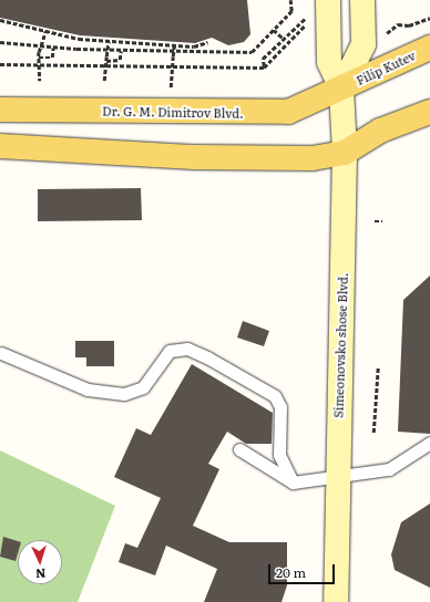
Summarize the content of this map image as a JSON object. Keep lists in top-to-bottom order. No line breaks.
{"streets":{"main road":["Filip Kutev","Dr. G. M. Dimitrov Blvd.","Simeonovsko shose Blvd."]},"crossings":[["Filip Kutev","Dr. G. M. Dimitrov Blvd."],["Filip Kutev","Simeonovsko shose Blvd."],["Dr. G. M. Dimitrov Blvd.","Simeonovsko shose Blvd."]],"scale_bar":"20 m","north":"bottom"}
